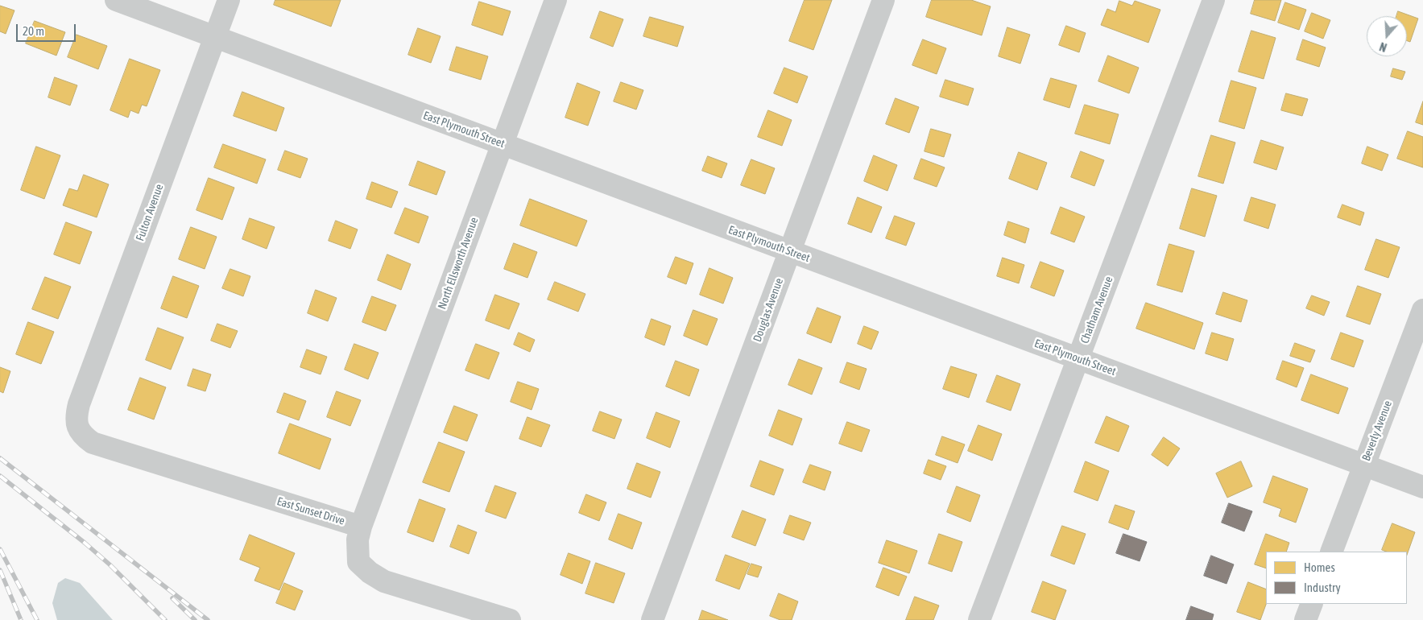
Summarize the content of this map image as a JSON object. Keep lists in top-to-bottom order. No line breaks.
{"streets":{"street":["East Plymouth Street","Fulton Avenue","North Ellsworth Avenue","Douglas Avenue","Chatham Avenue","Beverly Avenue","East Sunset Drive"]},"crossings":[["East Plymouth Street","Fulton Avenue"],["East Plymouth Street","North Ellsworth Avenue"],["East Plymouth Street","Douglas Avenue"],["East Plymouth Street","Chatham Avenue"],["East Plymouth Street","Beverly Avenue"],["Fulton Avenue","East Sunset Drive"],["North Ellsworth Avenue","East Sunset Drive"]],"legend":["Homes","Industry"],"scale_bar":"20 m","north":"bottom"}
